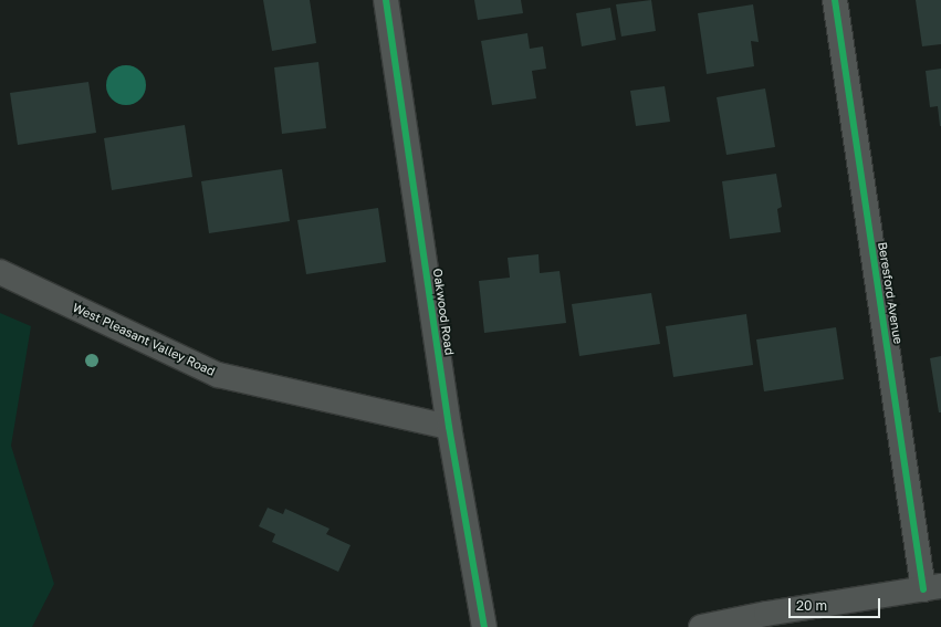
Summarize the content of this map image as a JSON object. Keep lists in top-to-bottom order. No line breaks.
{"streets":{"street":["Beresford Avenue","Oakwood Road","West Pleasant Valley Road"]},"crossings":[["Oakwood Road","West Pleasant Valley Road"]],"scale_bar":"20 m"}
